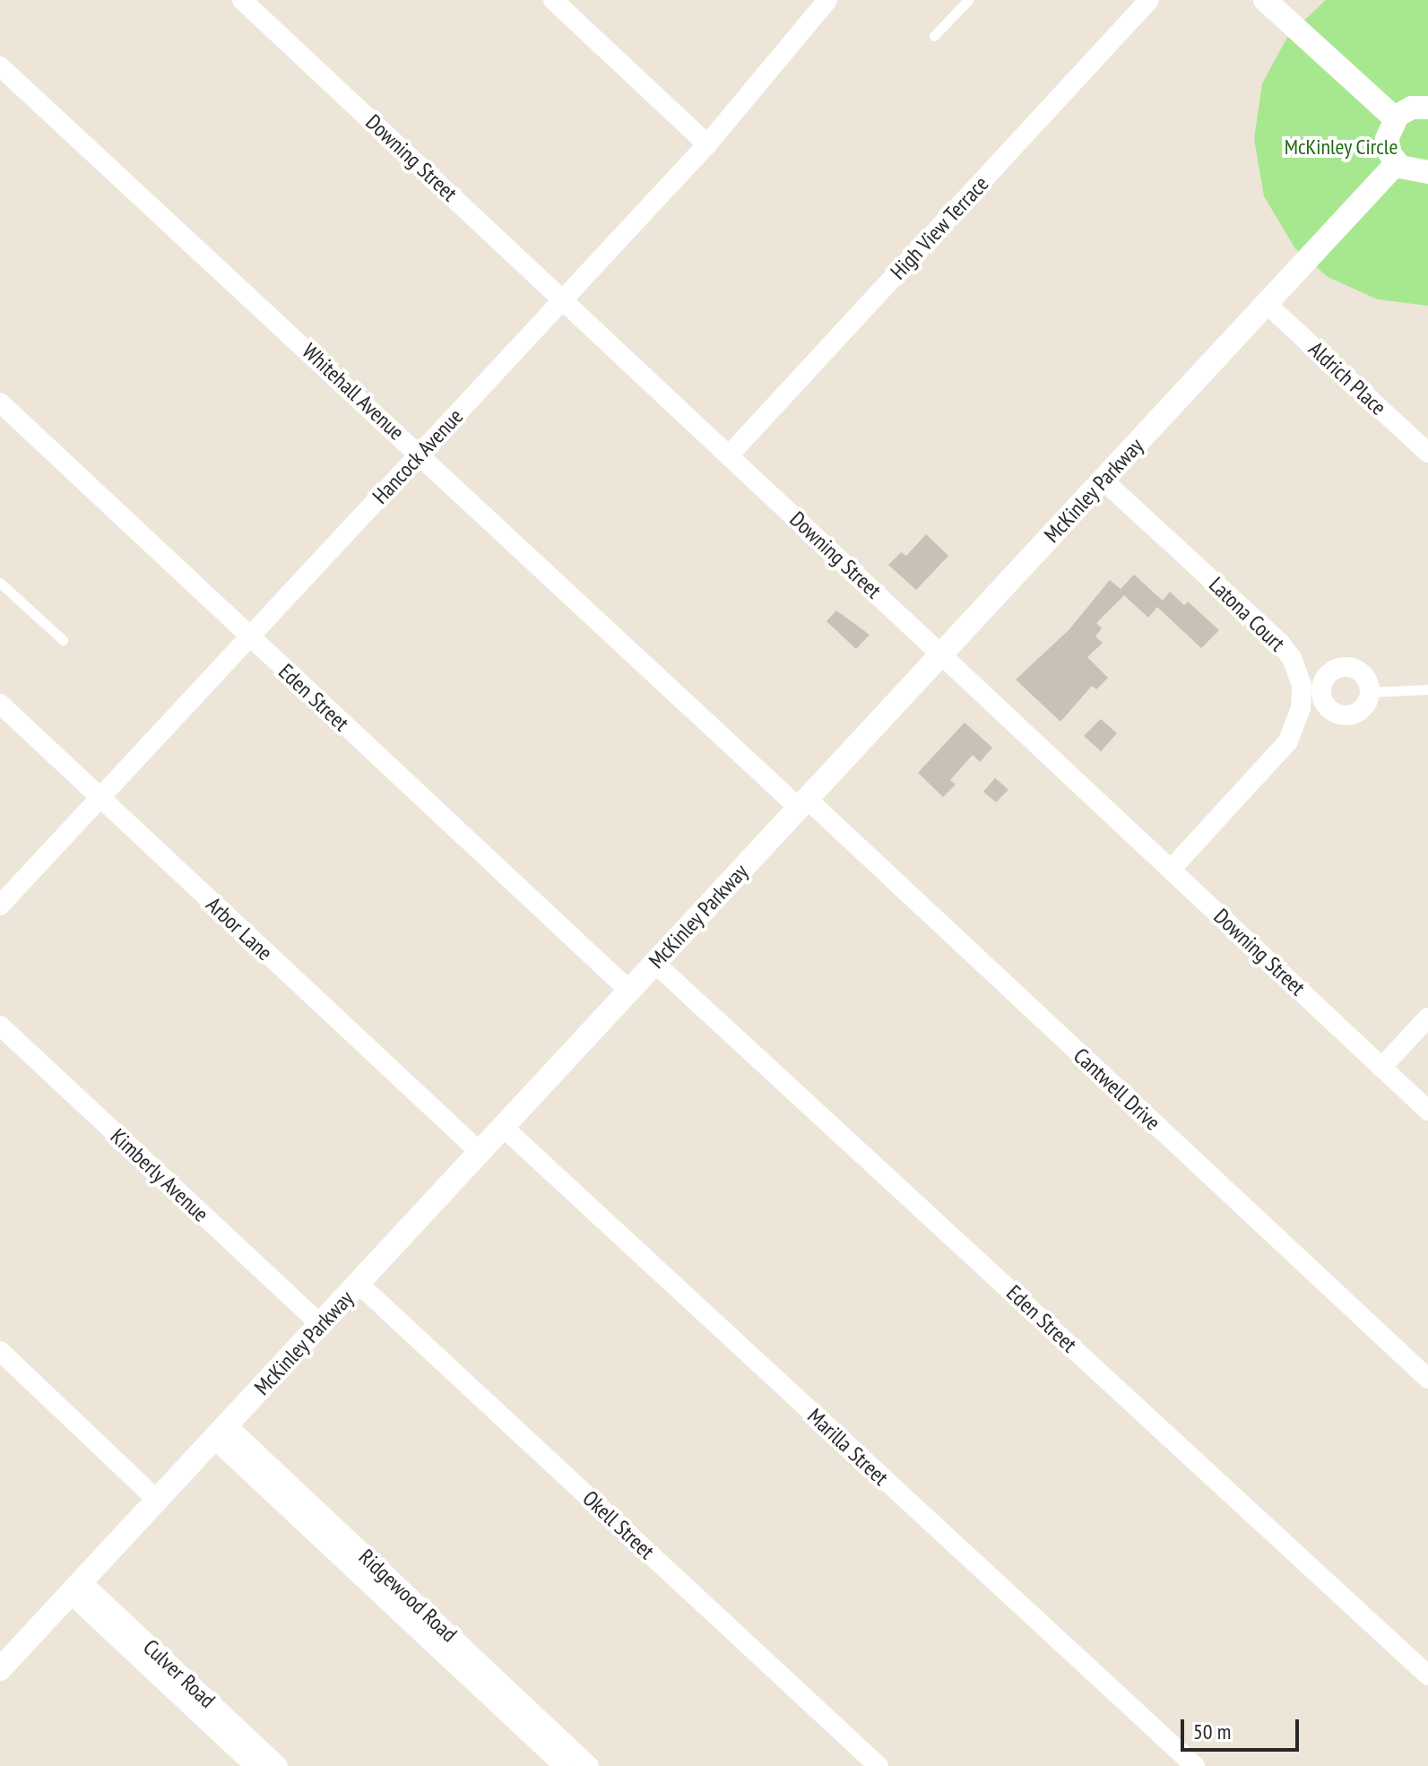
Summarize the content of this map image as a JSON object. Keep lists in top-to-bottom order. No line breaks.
{"streets":{"street":["Downing Street","High View Terrace","Aldrich Place","Whitehall Avenue","Hancock Avenue","McKinley Parkway","Latona Court","Eden Street","Arbor Lane","Cantwell Drive","Kimberly Avenue","Marilla Street","Okell Street","Ridgewood Road","Culver Road"]},"crossings":[["Downing Street","High View Terrace"],["Downing Street","Hancock Avenue"],["Downing Street","McKinley Parkway"],["Downing Street","Latona Court"],["Aldrich Place","McKinley Parkway"],["Whitehall Avenue","Hancock Avenue"],["Whitehall Avenue","McKinley Parkway"],["Whitehall Avenue","Cantwell Drive"],["Hancock Avenue","Eden Street"],["Hancock Avenue","Arbor Lane"],["McKinley Parkway","Latona Court"],["McKinley Parkway","Eden Street"],["McKinley Parkway","Arbor Lane"],["McKinley Parkway","Cantwell Drive"],["McKinley Parkway","Kimberly Avenue"],["McKinley Parkway","Marilla Street"],["McKinley Parkway","Okell Street"],["McKinley Parkway","Ridgewood Road"],["McKinley Parkway","Culver Road"]],"parks":["McKinley Circle"],"scale_bar":"50 m"}
